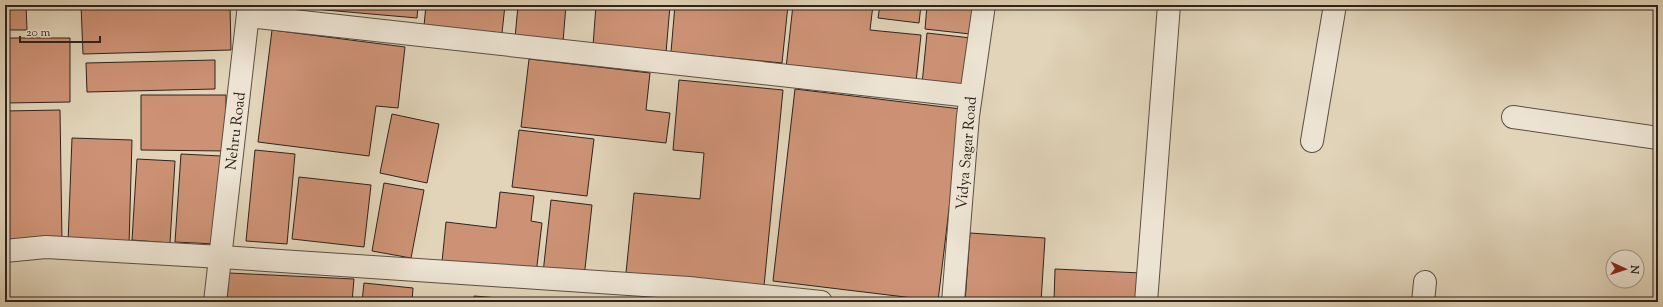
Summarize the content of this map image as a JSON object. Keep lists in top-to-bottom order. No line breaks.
{"streets":{"street":["Nehru Road","Vidya Sagar Road"]},"scale_bar":"20 m","north":"right"}
